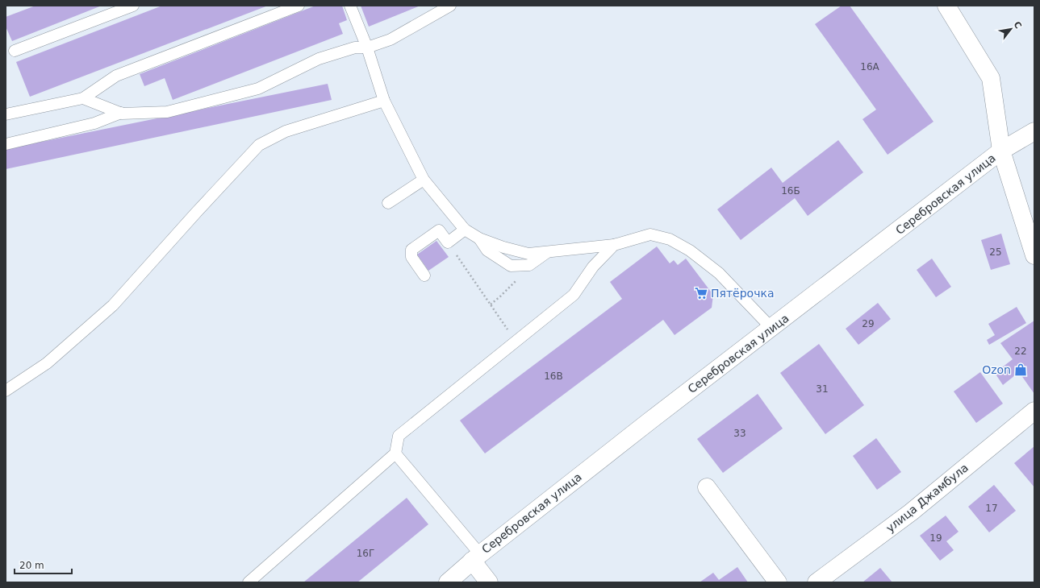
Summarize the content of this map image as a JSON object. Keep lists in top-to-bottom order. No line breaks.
{"streets":{"street":["Серебровская улица","улица Джамбула"]},"places":{"supermarket":["Пятёрочка"],"shop":["Ozon"]},"house_numbers":["16А","16Б","25","29","22","16В","31","33","17","19","16Г"],"scale_bar":"20 m","north":"top right"}
